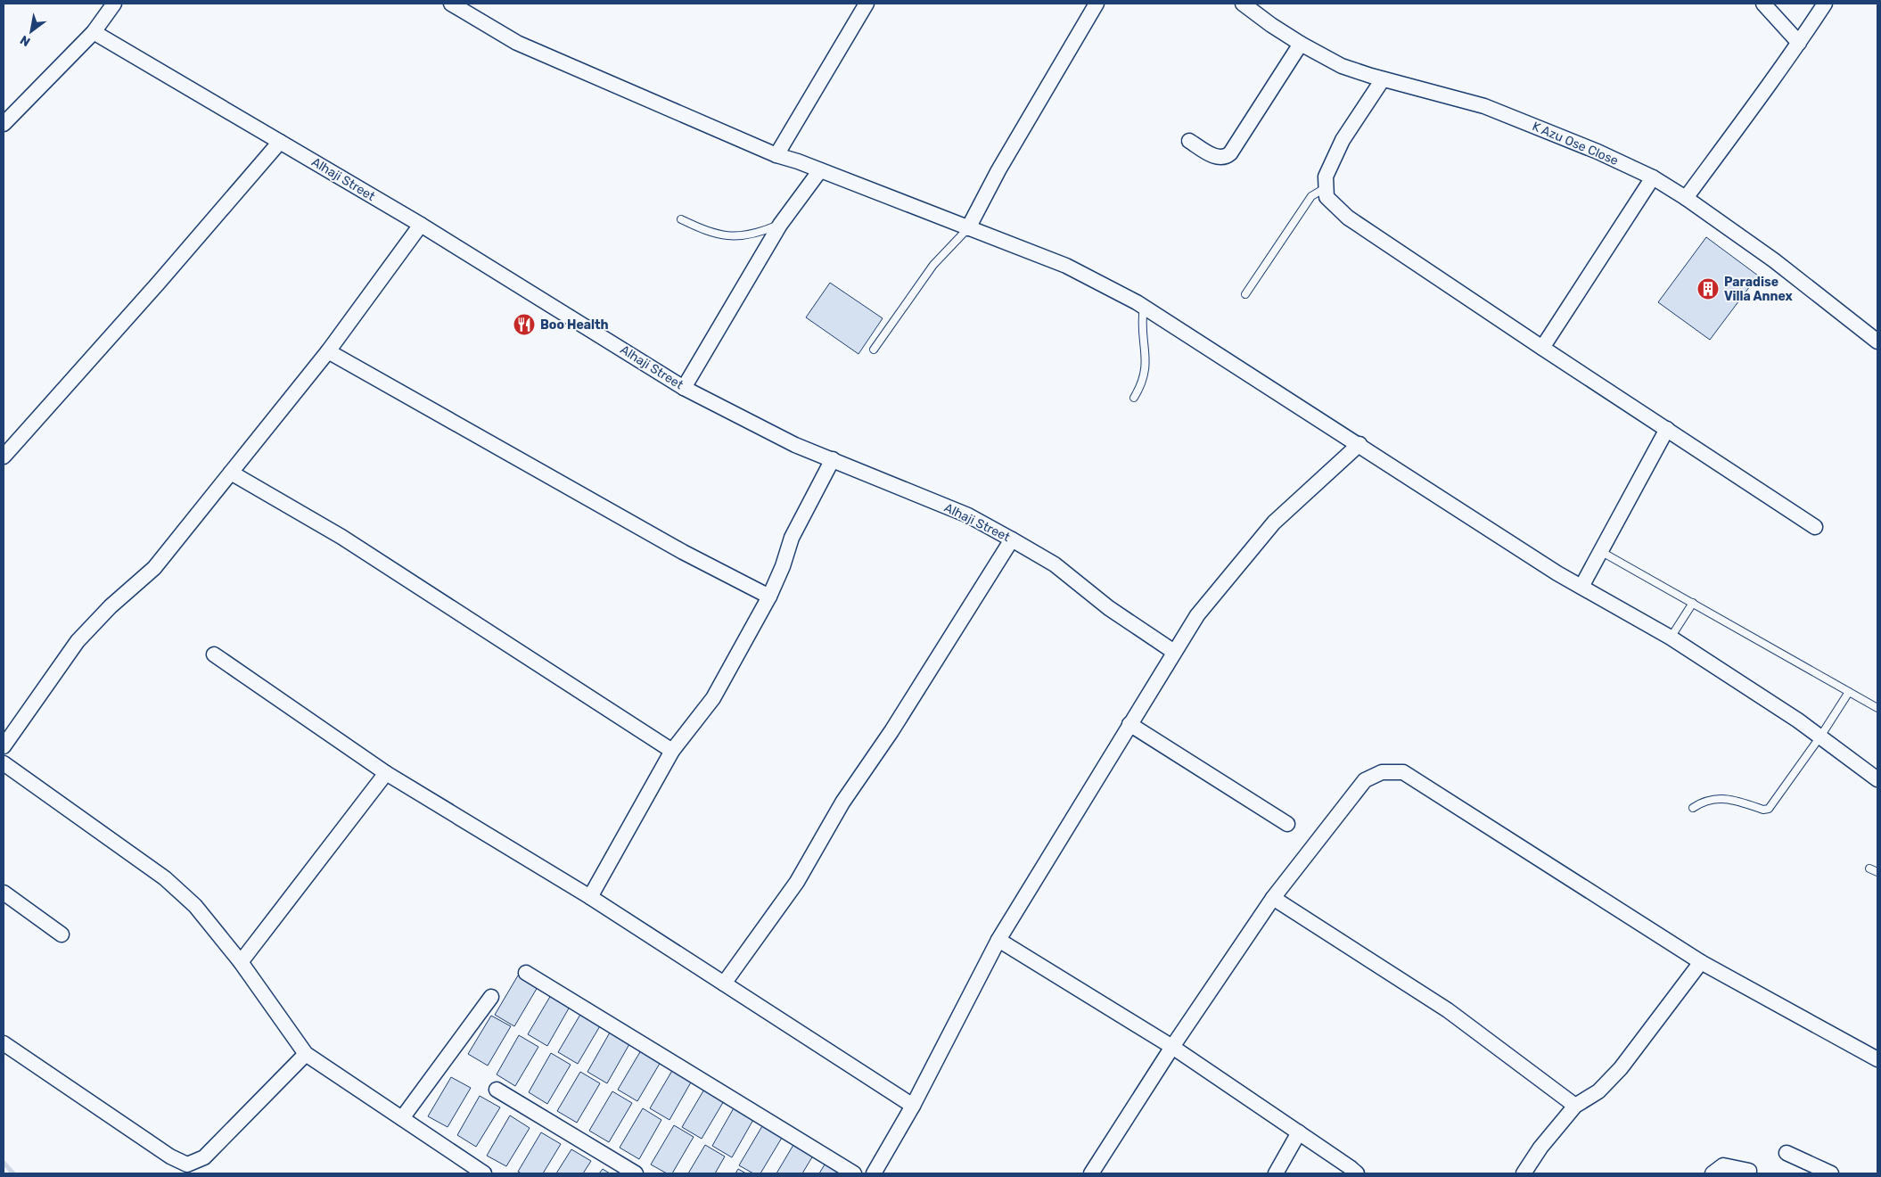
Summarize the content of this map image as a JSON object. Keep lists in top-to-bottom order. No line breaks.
{"streets":{"street":["K Azu Ose Close","Alhaji Street"]},"places":{"building":["Paradise Villa Annex"],"restaurant":["Boo Health"]},"north":"bottom left"}
